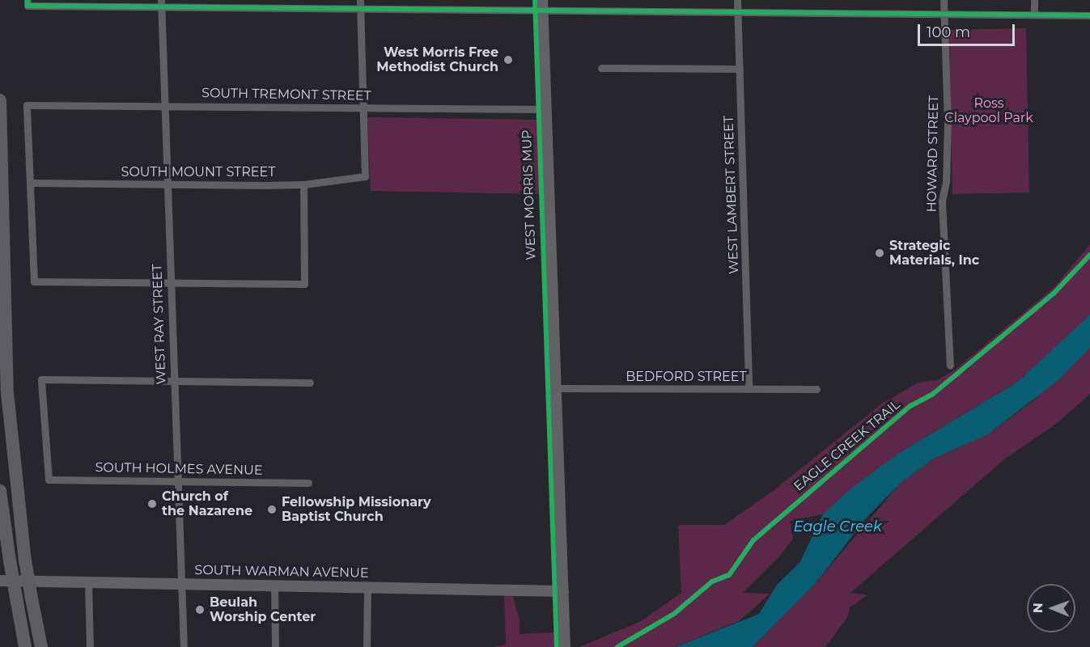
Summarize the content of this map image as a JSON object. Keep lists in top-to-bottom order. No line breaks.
{"streets":{"main road":["SOUTH WARMAN AVENUE"],"street":["SOUTH TREMONT STREET","HOWARD STREET","SOUTH MOUNT STREET","WEST LAMBERT STREET","WEST RAY STREET","BEDFORD STREET","SOUTH HOLMES AVENUE"],"cycle path":["WEST MORRIS MUP","EAGLE CREEK TRAIL"]},"crossings":[["SOUTH TREMONT STREET","SOUTH MOUNT STREET"],["SOUTH TREMONT STREET","WEST RAY STREET"],["SOUTH MOUNT STREET","WEST RAY STREET"],["WEST LAMBERT STREET","BEDFORD STREET"],["WEST RAY STREET","SOUTH HOLMES AVENUE"],["WEST RAY STREET","SOUTH WARMAN AVENUE"]],"water":["Eagle Creek"],"parks":["Ross Claypool Park"],"places":["West Morris Free Methodist Church","Strategic Materials, Inc","Church of the Nazarene","Fellowship Missionary Baptist Church","Beulah Worship Center"],"scale_bar":"100 m","north":"left"}
